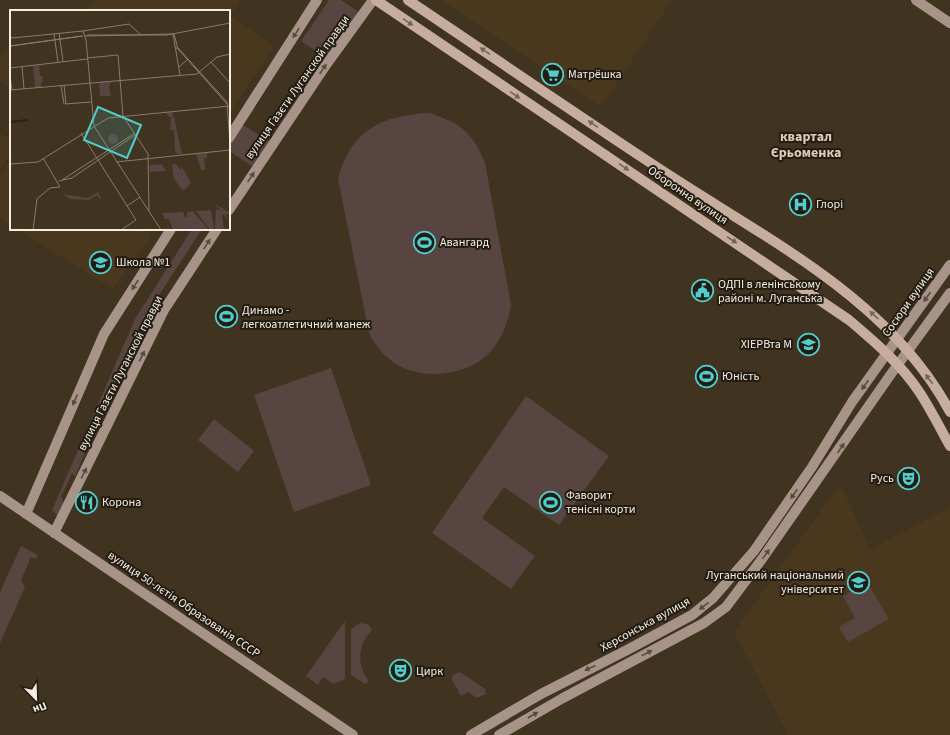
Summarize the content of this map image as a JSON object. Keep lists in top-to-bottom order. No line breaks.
{"streets":{"main road":["Оборонна вулиця"],"street":["вулиця Газєти Луганской правди","Сосюри вулиця","вулиця 50-лєтія Образованія СССР","Херсонська вулиця"]},"crossings":[["вулиця Газєти Луганской правди","Оборонна вулиця"],["вулиця Газєти Луганской правди","вулиця 50-лєтія Образованія СССР"],["Оборонна вулиця","Сосюри вулиця"],["Оборонна вулиця","Херсонська вулиця"],["Сосюри вулиця","Херсонська вулиця"]],"districts":["квартал Єрьоменка"],"places":{"supermarket":["Матрёшка"],"hospital":["Глорі"],"sports":["Авангард","Динамо - легкоатлетичний манеж","Юність","Фаворит тенісні корти"],"school or university":["Школа №1","ХІЕРВта М","Луганський національний університет"],"public building":["ОДПІ в ленінському районі м. Луганська"],"theatre":["Русь","Цирк"],"restaurant":["Корона"]},"north":"bottom right"}
